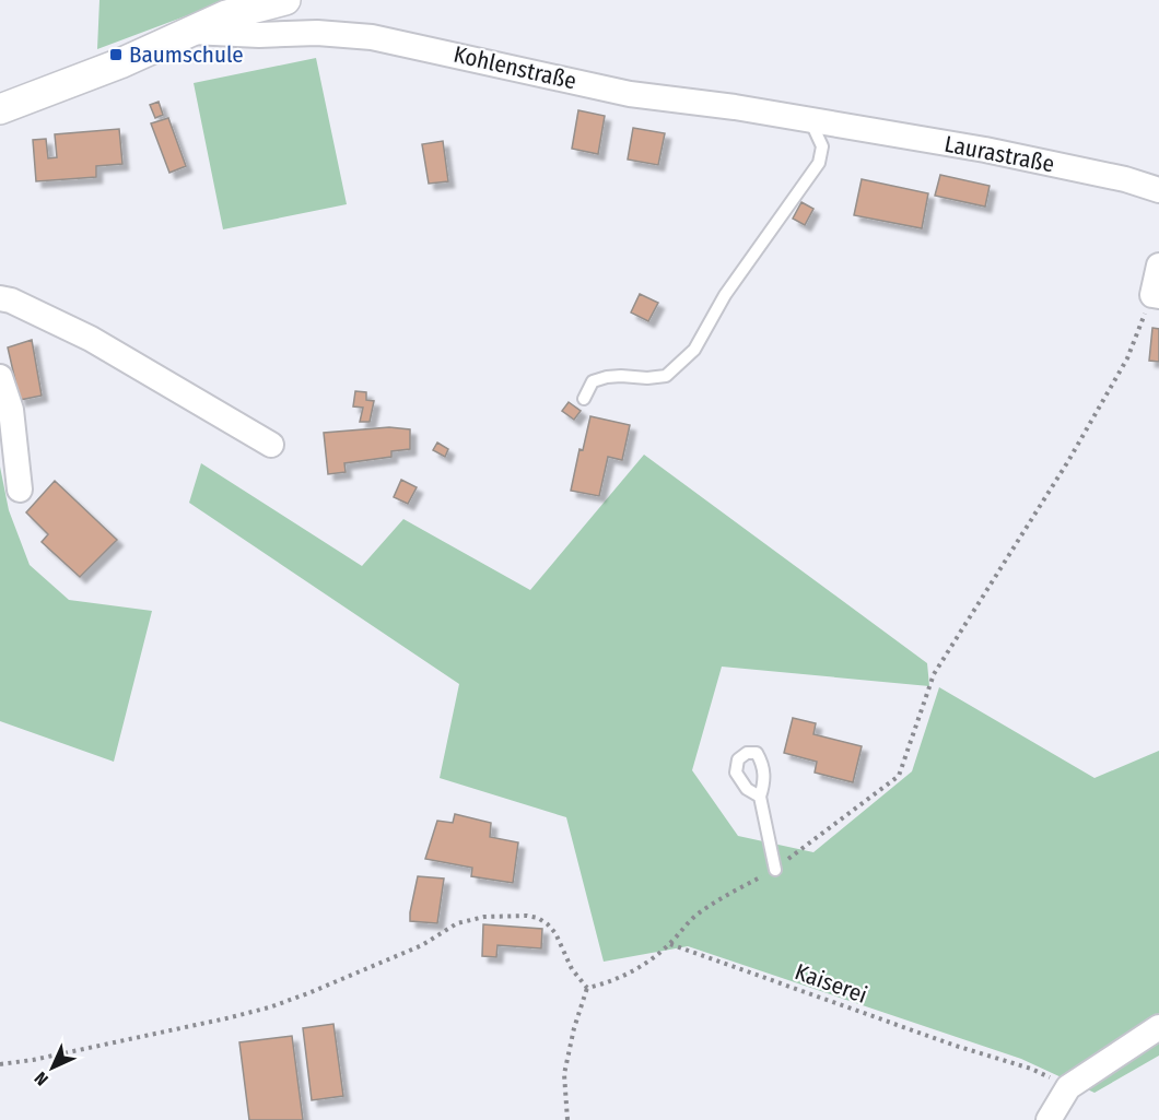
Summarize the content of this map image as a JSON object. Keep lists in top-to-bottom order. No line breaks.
{"streets":{"street":["Kohlenstraße","Laurastraße"],"path":["Kaiserei"]},"crossings":[["Kohlenstraße","Laurastraße"]],"places":{"transit":["Baumschule"]},"north":"bottom left"}
